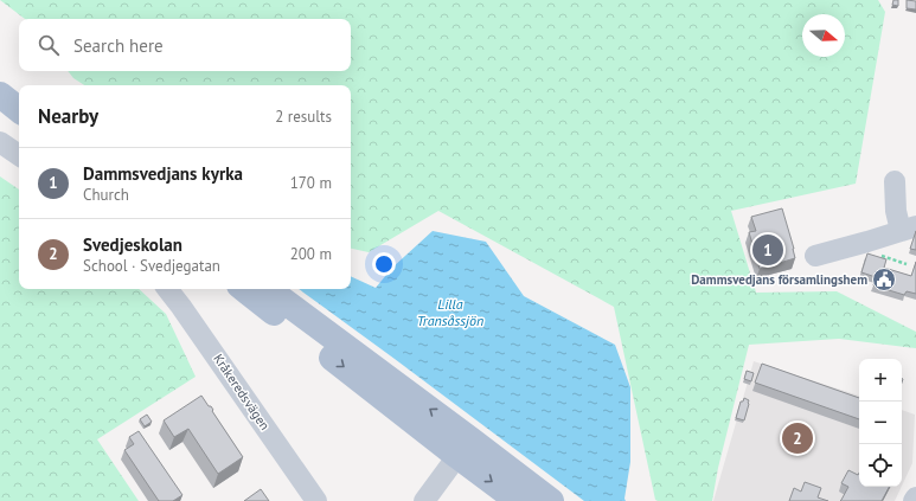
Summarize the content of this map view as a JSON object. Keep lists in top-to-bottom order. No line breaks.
{"streets":{"street":["Kråkeredsvägen"]},"water":["Lilla Transåssjön"],"places":{"public building":["Dammsvedjans församlingshem"]},"north":"right","page":{"search":"Search here","heading":["Nearby","2 results"],"list":[{"mark":"1","name":"Dammsvedjans kyrka","note":"Church","value":"170 m"},{"mark":"2","name":"Svedjeskolan","note":"School · Svedjegatan","value":"200 m"}],"pins":["1","2"],"map_buttons":["+","−"]}}
